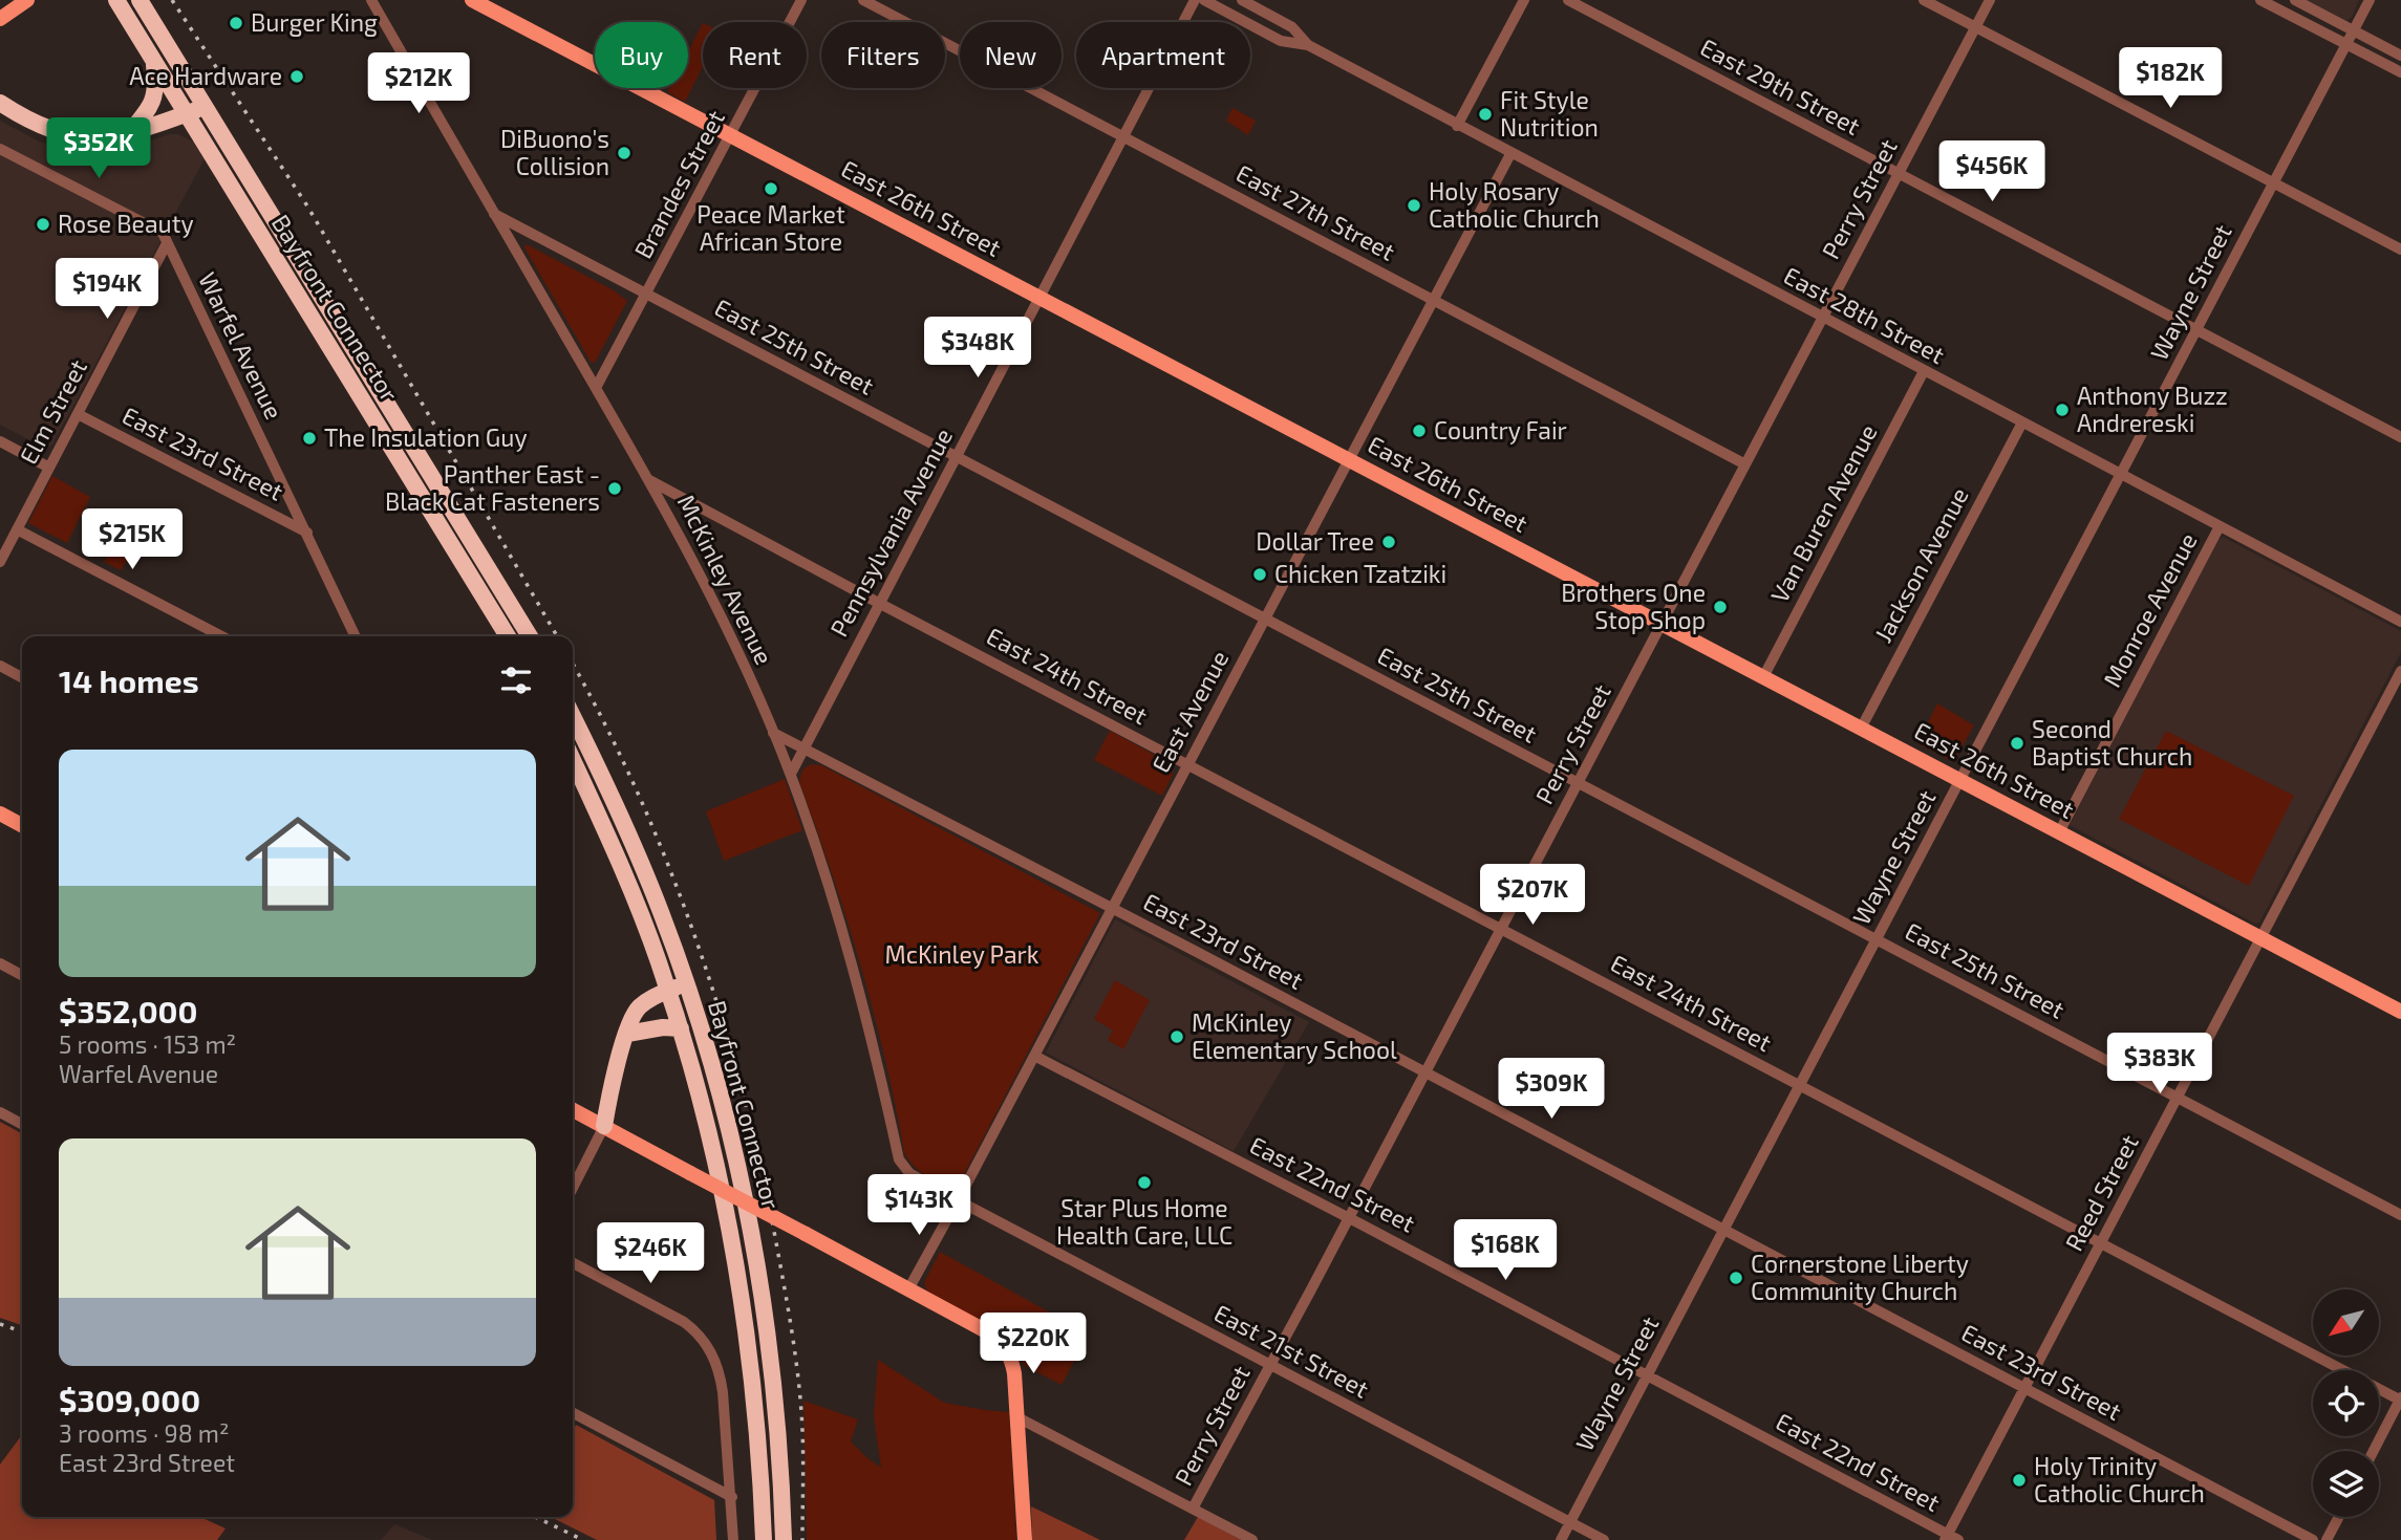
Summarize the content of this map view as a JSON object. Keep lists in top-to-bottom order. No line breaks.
{"streets":{"highway":["Bayfront Connector"],"main road":["East 26th Street"],"street":["East 29th Street","Brandes Street","Perry Street","East 27th Street","Wayne Street","East 28th Street","Warfel Avenue","East 25th Street","Elm Street","East 23rd Street","Van Buren Avenue","Pennsylvania Avenue","Jackson Avenue","McKinley Avenue","Monroe Avenue","East 24th Street","East Avenue","East 22nd Street","Reed Street","East 21st Street"]},"crossings":[["East 29th Street","Perry Street"],["East 29th Street","Wayne Street"],["Brandes Street","East 26th Street"],["Brandes Street","East 25th Street"],["Brandes Street","McKinley Avenue"],["Perry Street","East 26th Street"],["Perry Street","East 27th Street"],["Perry Street","East 28th Street"],["Perry Street","East 25th Street"],["Perry Street","East 23rd Street"],["Perry Street","East 24th Street"],["Perry Street","East 22nd Street"],["Perry Street","East 21st Street"],["East 26th Street","Wayne Street"],["East 26th Street","Van Buren Avenue"],["East 26th Street","Pennsylvania Avenue"],["East 26th Street","Jackson Avenue"],["East 26th Street","Monroe Avenue"],["East 26th Street","East Avenue"],["East 26th Street","Reed Street"],["East 27th Street","Pennsylvania Avenue"],["East 27th Street","East Avenue"],["Wayne Street","East 28th Street"],["Wayne Street","East 25th Street"],["Wayne Street","East 23rd Street"],["Wayne Street","East 24th Street"],["Wayne Street","East 22nd Street"],["Wayne Street","East 21st Street"],["East 28th Street","Van Buren Avenue"],["East 28th Street","Jackson Avenue"],["East 28th Street","Monroe Avenue"],["East 28th Street","East Avenue"],["Warfel Avenue","Elm Street"],["Warfel Avenue","East 23rd Street"],["East 25th Street","Pennsylvania Avenue"],["East 25th Street","McKinley Avenue"],["East 25th Street","East Avenue"],["East 25th Street","Reed Street"],["Elm Street","East 23rd Street"],["East 23rd Street","Pennsylvania Avenue"],["East 23rd Street","McKinley Avenue"],["East 23rd Street","East Avenue"],["East 23rd Street","Reed Street"],["Pennsylvania Avenue","McKinley Avenue"],["Pennsylvania Avenue","East 24th Street"],["McKinley Avenue","East 24th Street"],["McKinley Avenue","East Avenue"],["McKinley Avenue","East 21st Street"],["East 24th Street","East Avenue"],["East 24th Street","Reed Street"],["East Avenue","East 22nd Street"],["East Avenue","East 21st Street"],["East 22nd Street","Reed Street"]],"parks":["McKinley Park"],"places":["Burger King","Ace Hardware","Fit Style Nutrition","DiBuono's Collision","Peace Market African Store","Holy Rosary Catholic Church","Rose Beauty","Anthony Buzz Andrereski","Country Fair","The Insulation Guy","Panther East - Black Cat Fasteners","Dollar Tree","Chicken Tzatziki","Brothers One Stop Shop","Second Baptist Church","McKinley Elementary School","Star Plus Home Health Care, LLC","Cornerstone Liberty Community Church","Holy Trinity Catholic Church"],"north":"bottom left","page":{"chip":["Buy","Rent","Filters","New","Apartment"],"price":["$182K","$212K","$352K","$456K","$194K","$348K","$215K","$207K","$383K","$309K","$143K","$168K","$246K","$220K"],"heading":"14 homes","list":[{"name":"$352,000","note":"5 rooms · 153 m² · Warfel Avenue"},{"name":"$309,000","note":"3 rooms · 98 m² · East 23rd Street"}]}}
